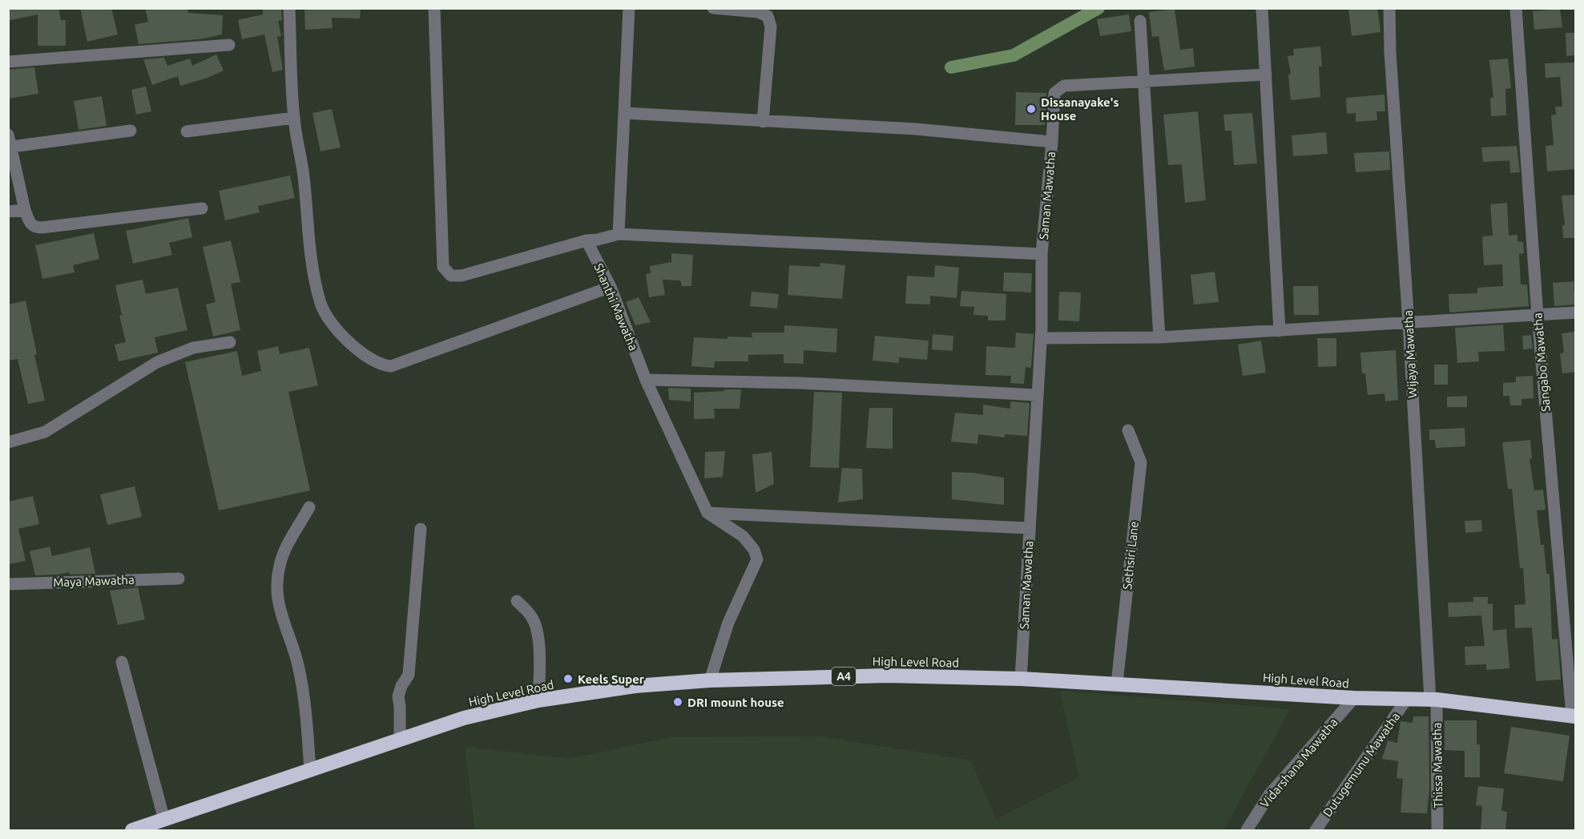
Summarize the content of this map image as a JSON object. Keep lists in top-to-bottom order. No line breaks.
{"streets":{"highway":["High Level Road","A4"],"street":["Saman Mawatha","Shanthi Mawatha","Wijaya Mawatha","Sangabo Mawatha","Sethsiri Lane","Maya Mawatha","Vidarshana Mawatha","Dutugemunu Mawatha","Thissa Mawatha"]},"crossings":[["Saman Mawatha","High Level Road"],["Wijaya Mawatha","High Level Road"],["Wijaya Mawatha","Thissa Mawatha"],["Sangabo Mawatha","High Level Road"],["Sethsiri Lane","High Level Road"],["High Level Road","Vidarshana Mawatha"],["High Level Road","Dutugemunu Mawatha"],["High Level Road","Thissa Mawatha"]],"places":["Dissanayake's House","Keels Super","DRI mount house"]}
